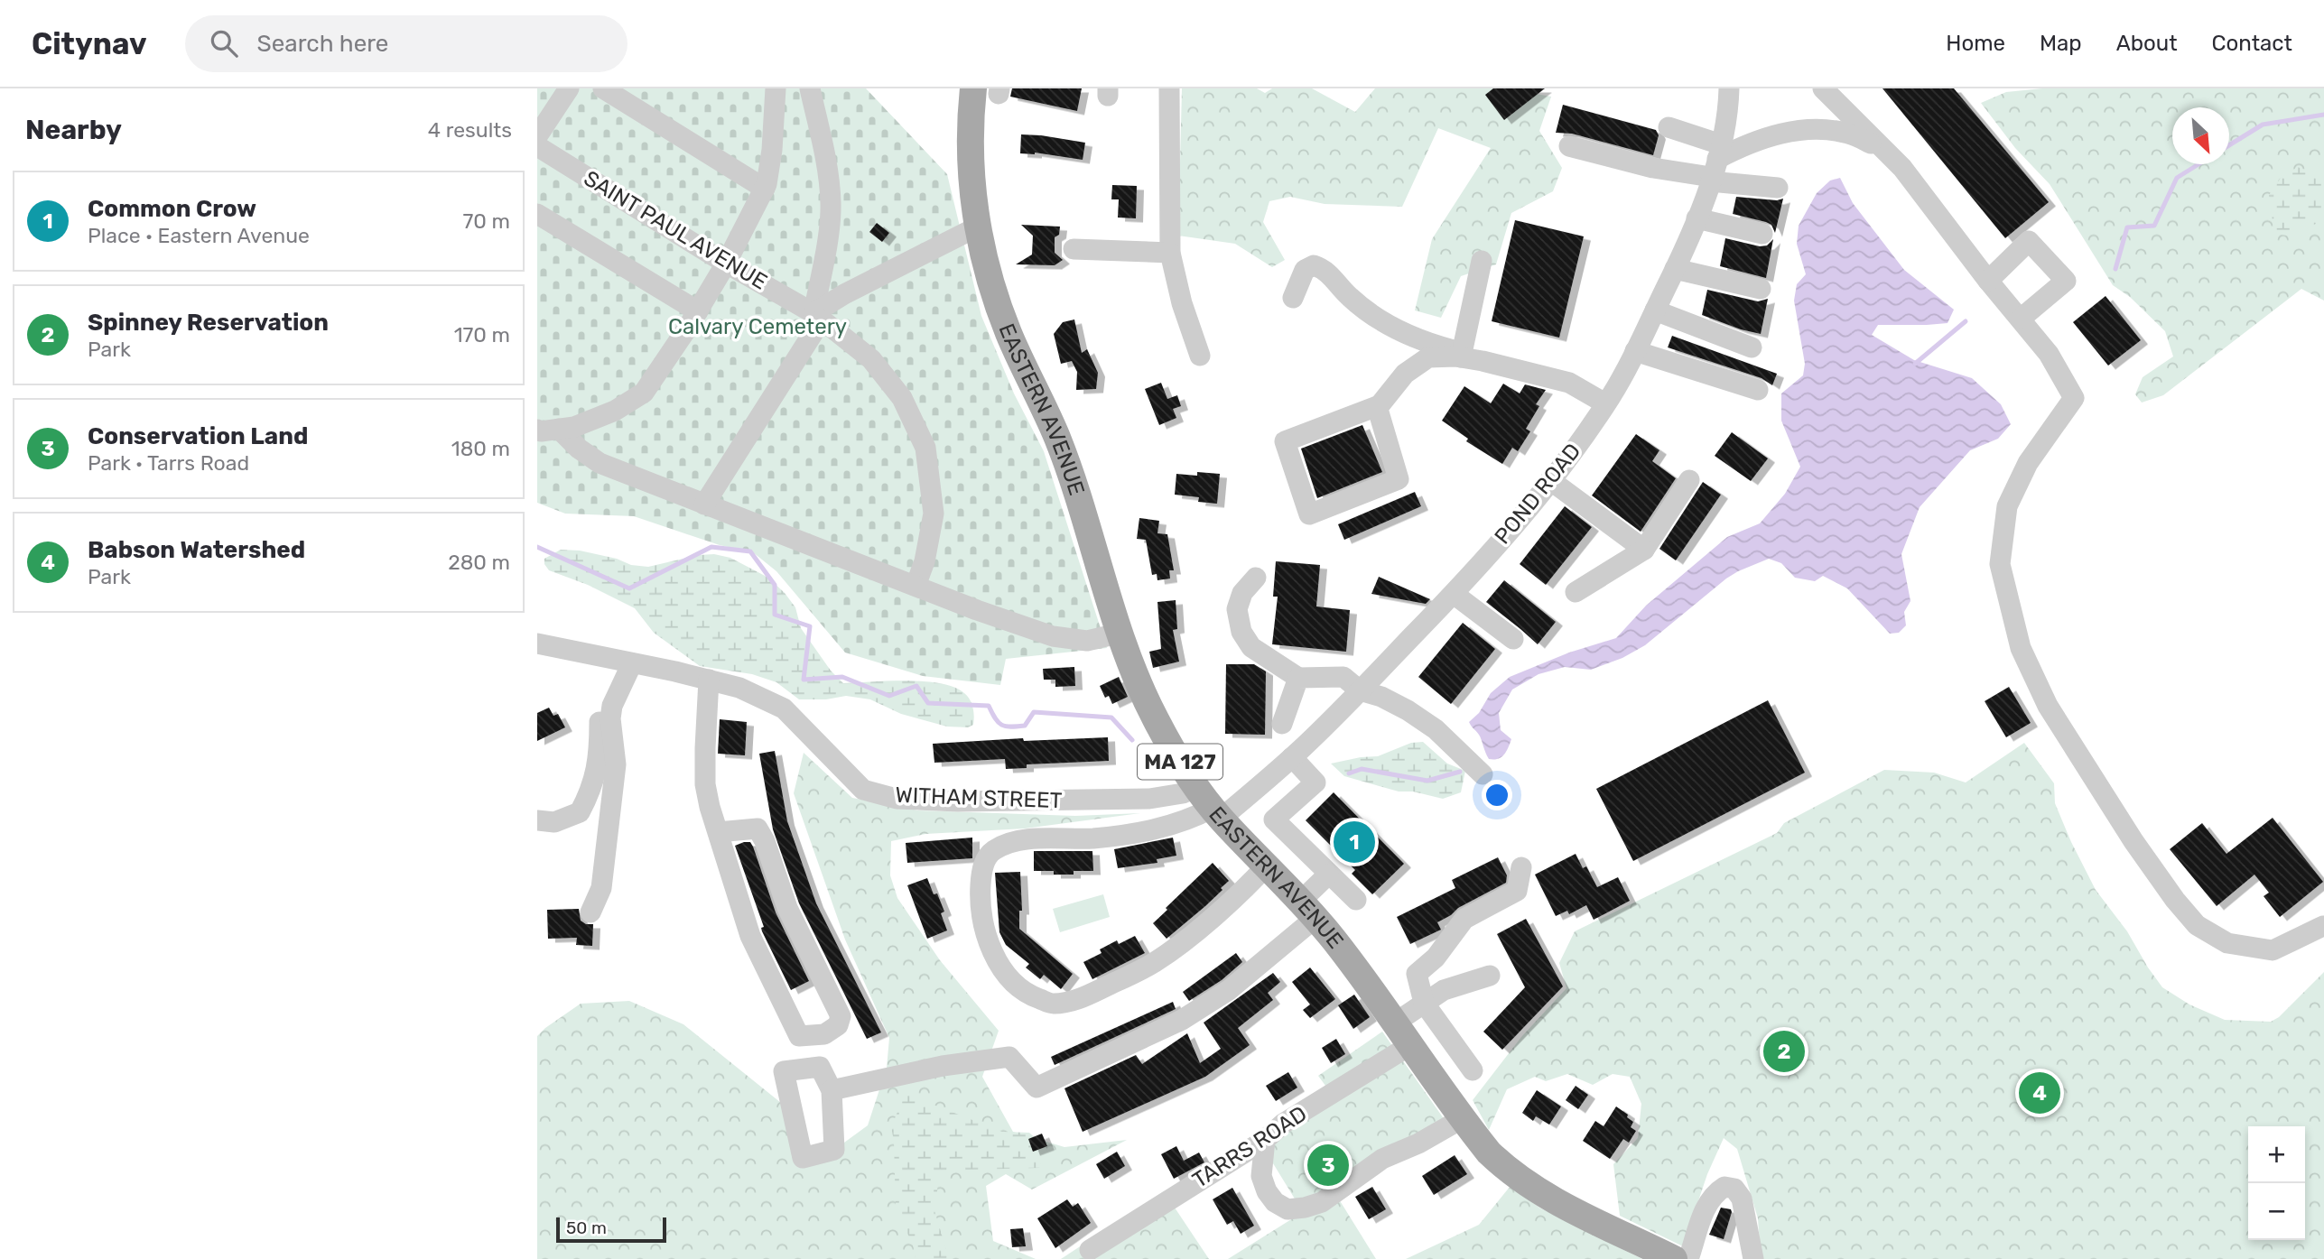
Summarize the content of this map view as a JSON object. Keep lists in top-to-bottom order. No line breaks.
{"streets":{"main road":["EASTERN AVENUE","MA 127"],"street":["SAINT PAUL AVENUE","POND ROAD","WITHAM STREET","TARRS ROAD"]},"crossings":[["EASTERN AVENUE","POND ROAD"],["EASTERN AVENUE","WITHAM STREET"],["EASTERN AVENUE","TARRS ROAD"]],"parks":["Calvary Cemetery"],"scale_bar":"50 m","north":"bottom right","page":{"header":"Citynav","search":"Search here","nav":["Home","Map","About","Contact"],"heading":["Nearby","4 results"],"list":[{"mark":"1","name":"Common Crow","note":"Place · Eastern Avenue","value":"70 m"},{"mark":"2","name":"Spinney Reservation","note":"Park","value":"170 m"},{"mark":"3","name":"Conservation Land","note":"Park · Tarrs Road","value":"180 m"},{"mark":"4","name":"Babson Watershed","note":"Park","value":"280 m"}],"pins":["1","2","4","3"],"map_buttons":["+","−"],"scale":"50 m"}}
